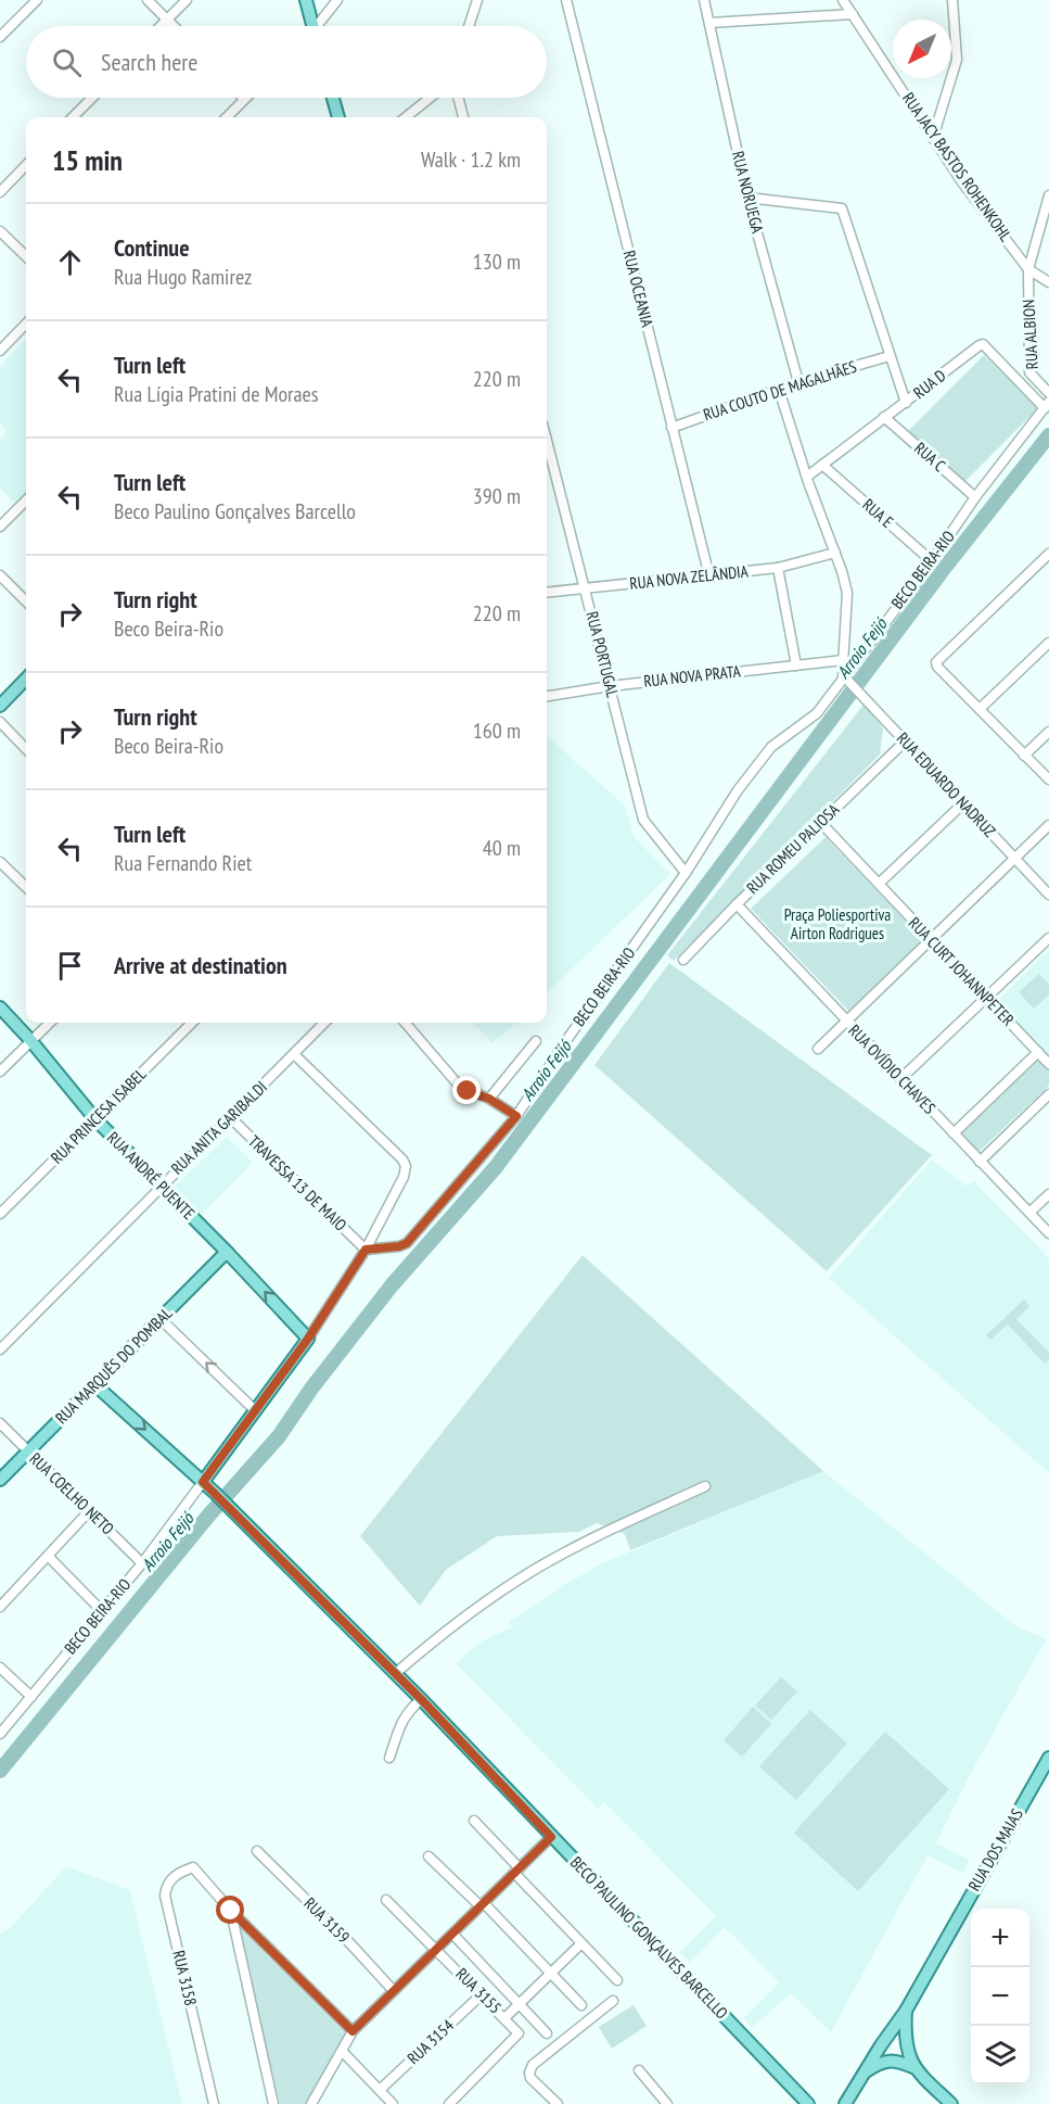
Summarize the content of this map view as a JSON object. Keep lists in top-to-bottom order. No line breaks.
{"streets":{"main road":["BECO BEIRA-RIO","RUA ANDRÉ PUENTE","RUA MARQUÊS DO POMBAL","RUA DOS MAIAS","BECO PAULINO GONÇALVES BARCELLO"],"street":["RUA JACY BASTOS ROHENKOHL","RUA NORUEGA","RUA OCEANIA","RUA ALBION","RUA D","RUA COUTO DE MAGALHÃES","RUA C","RUA E","RUA NOVA ZELÂNDIA","RUA PORTUGAL","RUA NOVA PRATA","RUA EDUARDO NADRUZ","RUA ROMEU PALIOSA","RUA CURT JOHANNPETER","RUA OVÍDIO CHAVES","RUA PRINCESA ISABEL","RUA ANITA GARIBALDI","TRAVESSA 13 DE MAIO","RUA COELHO NETO","RUA 3159","RUA 3158","RUA 3155","RUA 3154"]},"crossings":[["RUA JACY BASTOS ROHENKOHL","RUA ALBION"],["RUA NORUEGA","RUA COUTO DE MAGALHÃES"],["RUA OCEANIA","RUA COUTO DE MAGALHÃES"],["RUA OCEANIA","RUA NOVA ZELÂNDIA"],["RUA D","RUA C"],["RUA D","RUA E"],["RUA D","BECO BEIRA-RIO"],["RUA C","BECO BEIRA-RIO"],["RUA E","BECO BEIRA-RIO"],["BECO BEIRA-RIO","RUA PORTUGAL"],["BECO BEIRA-RIO","RUA EDUARDO NADRUZ"],["BECO BEIRA-RIO","RUA ANDRÉ PUENTE"],["BECO BEIRA-RIO","TRAVESSA 13 DE MAIO"],["BECO BEIRA-RIO","RUA COELHO NETO"],["BECO BEIRA-RIO","BECO PAULINO GONÇALVES BARCELLO"],["RUA NOVA ZELÂNDIA","RUA PORTUGAL"],["RUA PORTUGAL","RUA NOVA PRATA"],["RUA EDUARDO NADRUZ","RUA ROMEU PALIOSA"],["RUA ROMEU PALIOSA","RUA CURT JOHANNPETER"],["RUA ROMEU PALIOSA","RUA OVÍDIO CHAVES"],["RUA PRINCESA ISABEL","RUA ANDRÉ PUENTE"],["RUA ANITA GARIBALDI","RUA ANDRÉ PUENTE"],["RUA ANITA GARIBALDI","TRAVESSA 13 DE MAIO"],["RUA ANDRÉ PUENTE","RUA MARQUÊS DO POMBAL"],["RUA MARQUÊS DO POMBAL","RUA COELHO NETO"],["RUA MARQUÊS DO POMBAL","BECO PAULINO GONÇALVES BARCELLO"],["RUA 3155","RUA 3154"]],"water":["Arroio Feijó"],"parks":["Praça Poliesportiva Airton Rodrigues"],"north":"bottom left","page":{"search":"Search here","heading":["15 min","Walk · 1.2 km"],"list":[["Continue","Rua Hugo Ramirez","130 m"],["Turn left","Rua Lígia Pratini de Moraes","220 m"],["Turn left","Beco Paulino Gonçalves Barcello","390 m"],["Turn right","Beco Beira-Rio","220 m"],["Turn right","Beco Beira-Rio","160 m"],["Turn left","Rua Fernando Riet","40 m"],"Arrive at destination"],"map_buttons":["+","−"]}}
